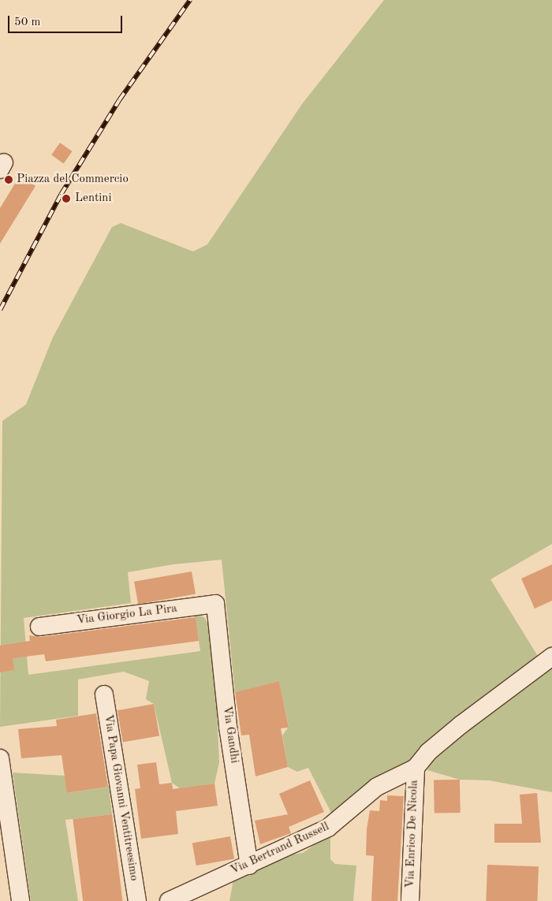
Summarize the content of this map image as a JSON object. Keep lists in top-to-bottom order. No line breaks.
{"streets":{"street":["Via Giorgio La Pira","Via Gandhi","Via Papa Giovanni Ventitreesimo","Via Enrico De Nicola","Via Bertrand Russell"]},"crossings":[["Via Giorgio La Pira","Via Gandhi"],["Via Gandhi","Via Bertrand Russell"],["Via Enrico De Nicola","Via Bertrand Russell"]],"places":["Piazza del Commercio","Lentini"],"scale_bar":"50 m"}
